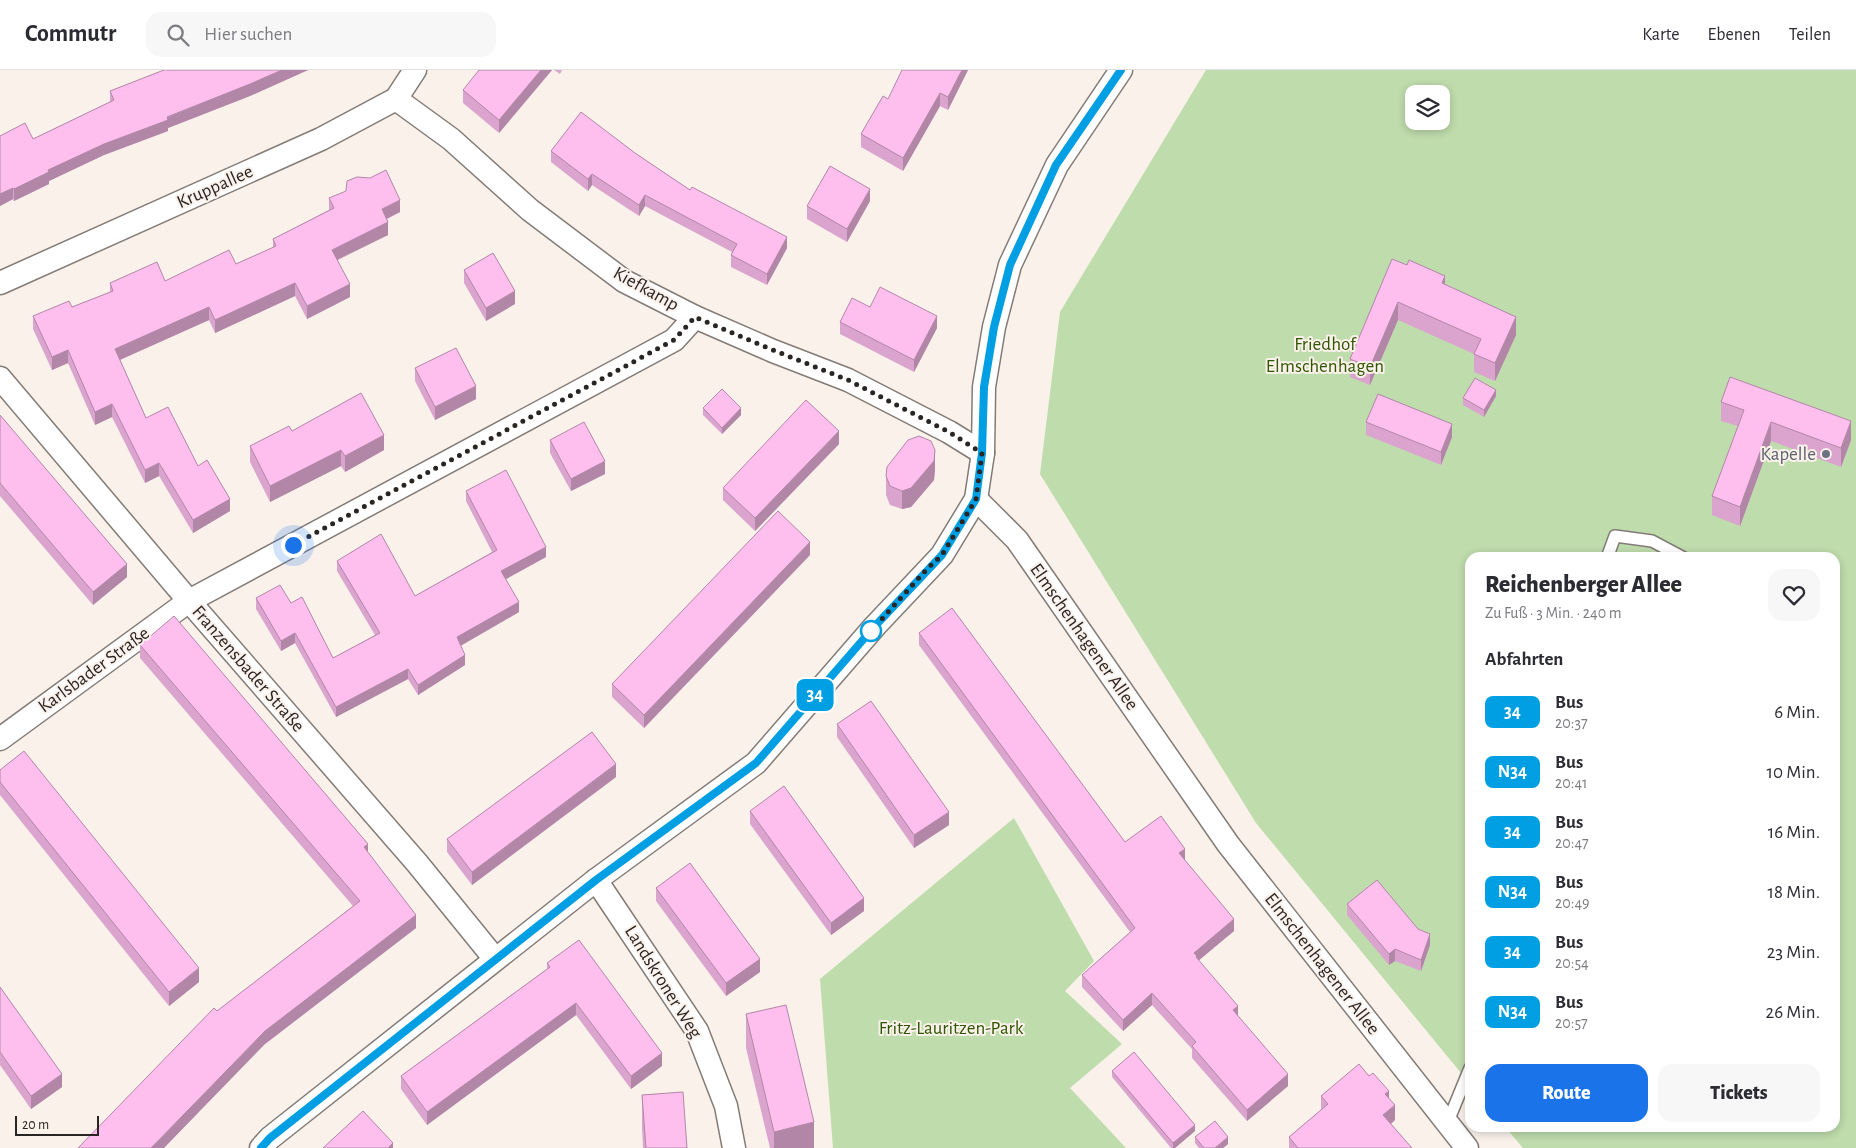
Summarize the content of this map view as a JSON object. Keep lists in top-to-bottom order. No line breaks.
{"streets":{"street":["Kruppallee","Kiefkamp","Elmschenhagener Allee","Franzensbader Straße","Karlsbader Straße","Landskroner Weg"]},"crossings":[["Kruppallee","Kiefkamp"],["Kiefkamp","Karlsbader Straße"],["Franzensbader Straße","Karlsbader Straße"]],"parks":["Friedhof Elmschenhagen","Fritz-Lauritzen-Park"],"places":["Kapelle"],"lines":["bus line 34"],"scale_bar":"20 m","page":{"header":"Commutr","search":"Hier suchen","nav":["Karte","Ebenen","Teilen"],"on_map":"34","heading":[["Reichenberger Allee","Zu Fuß · 3 Min. · 240 m"],"Abfahrten"],"list":[{"mark":"34","name":"Bus","note":"20:37","value":"6 Min."},{"mark":"N34","name":"Bus","note":"20:41","value":"10 Min."},{"mark":"34","name":"Bus","note":"20:47","value":"16 Min."},{"mark":"N34","name":"Bus","note":"20:49","value":"18 Min."},{"mark":"34","name":"Bus","note":"20:54","value":"23 Min."},{"mark":"N34","name":"Bus","note":"20:57","value":"26 Min."}],"buttons":["Route","Tickets"],"scale":"20 m"}}
